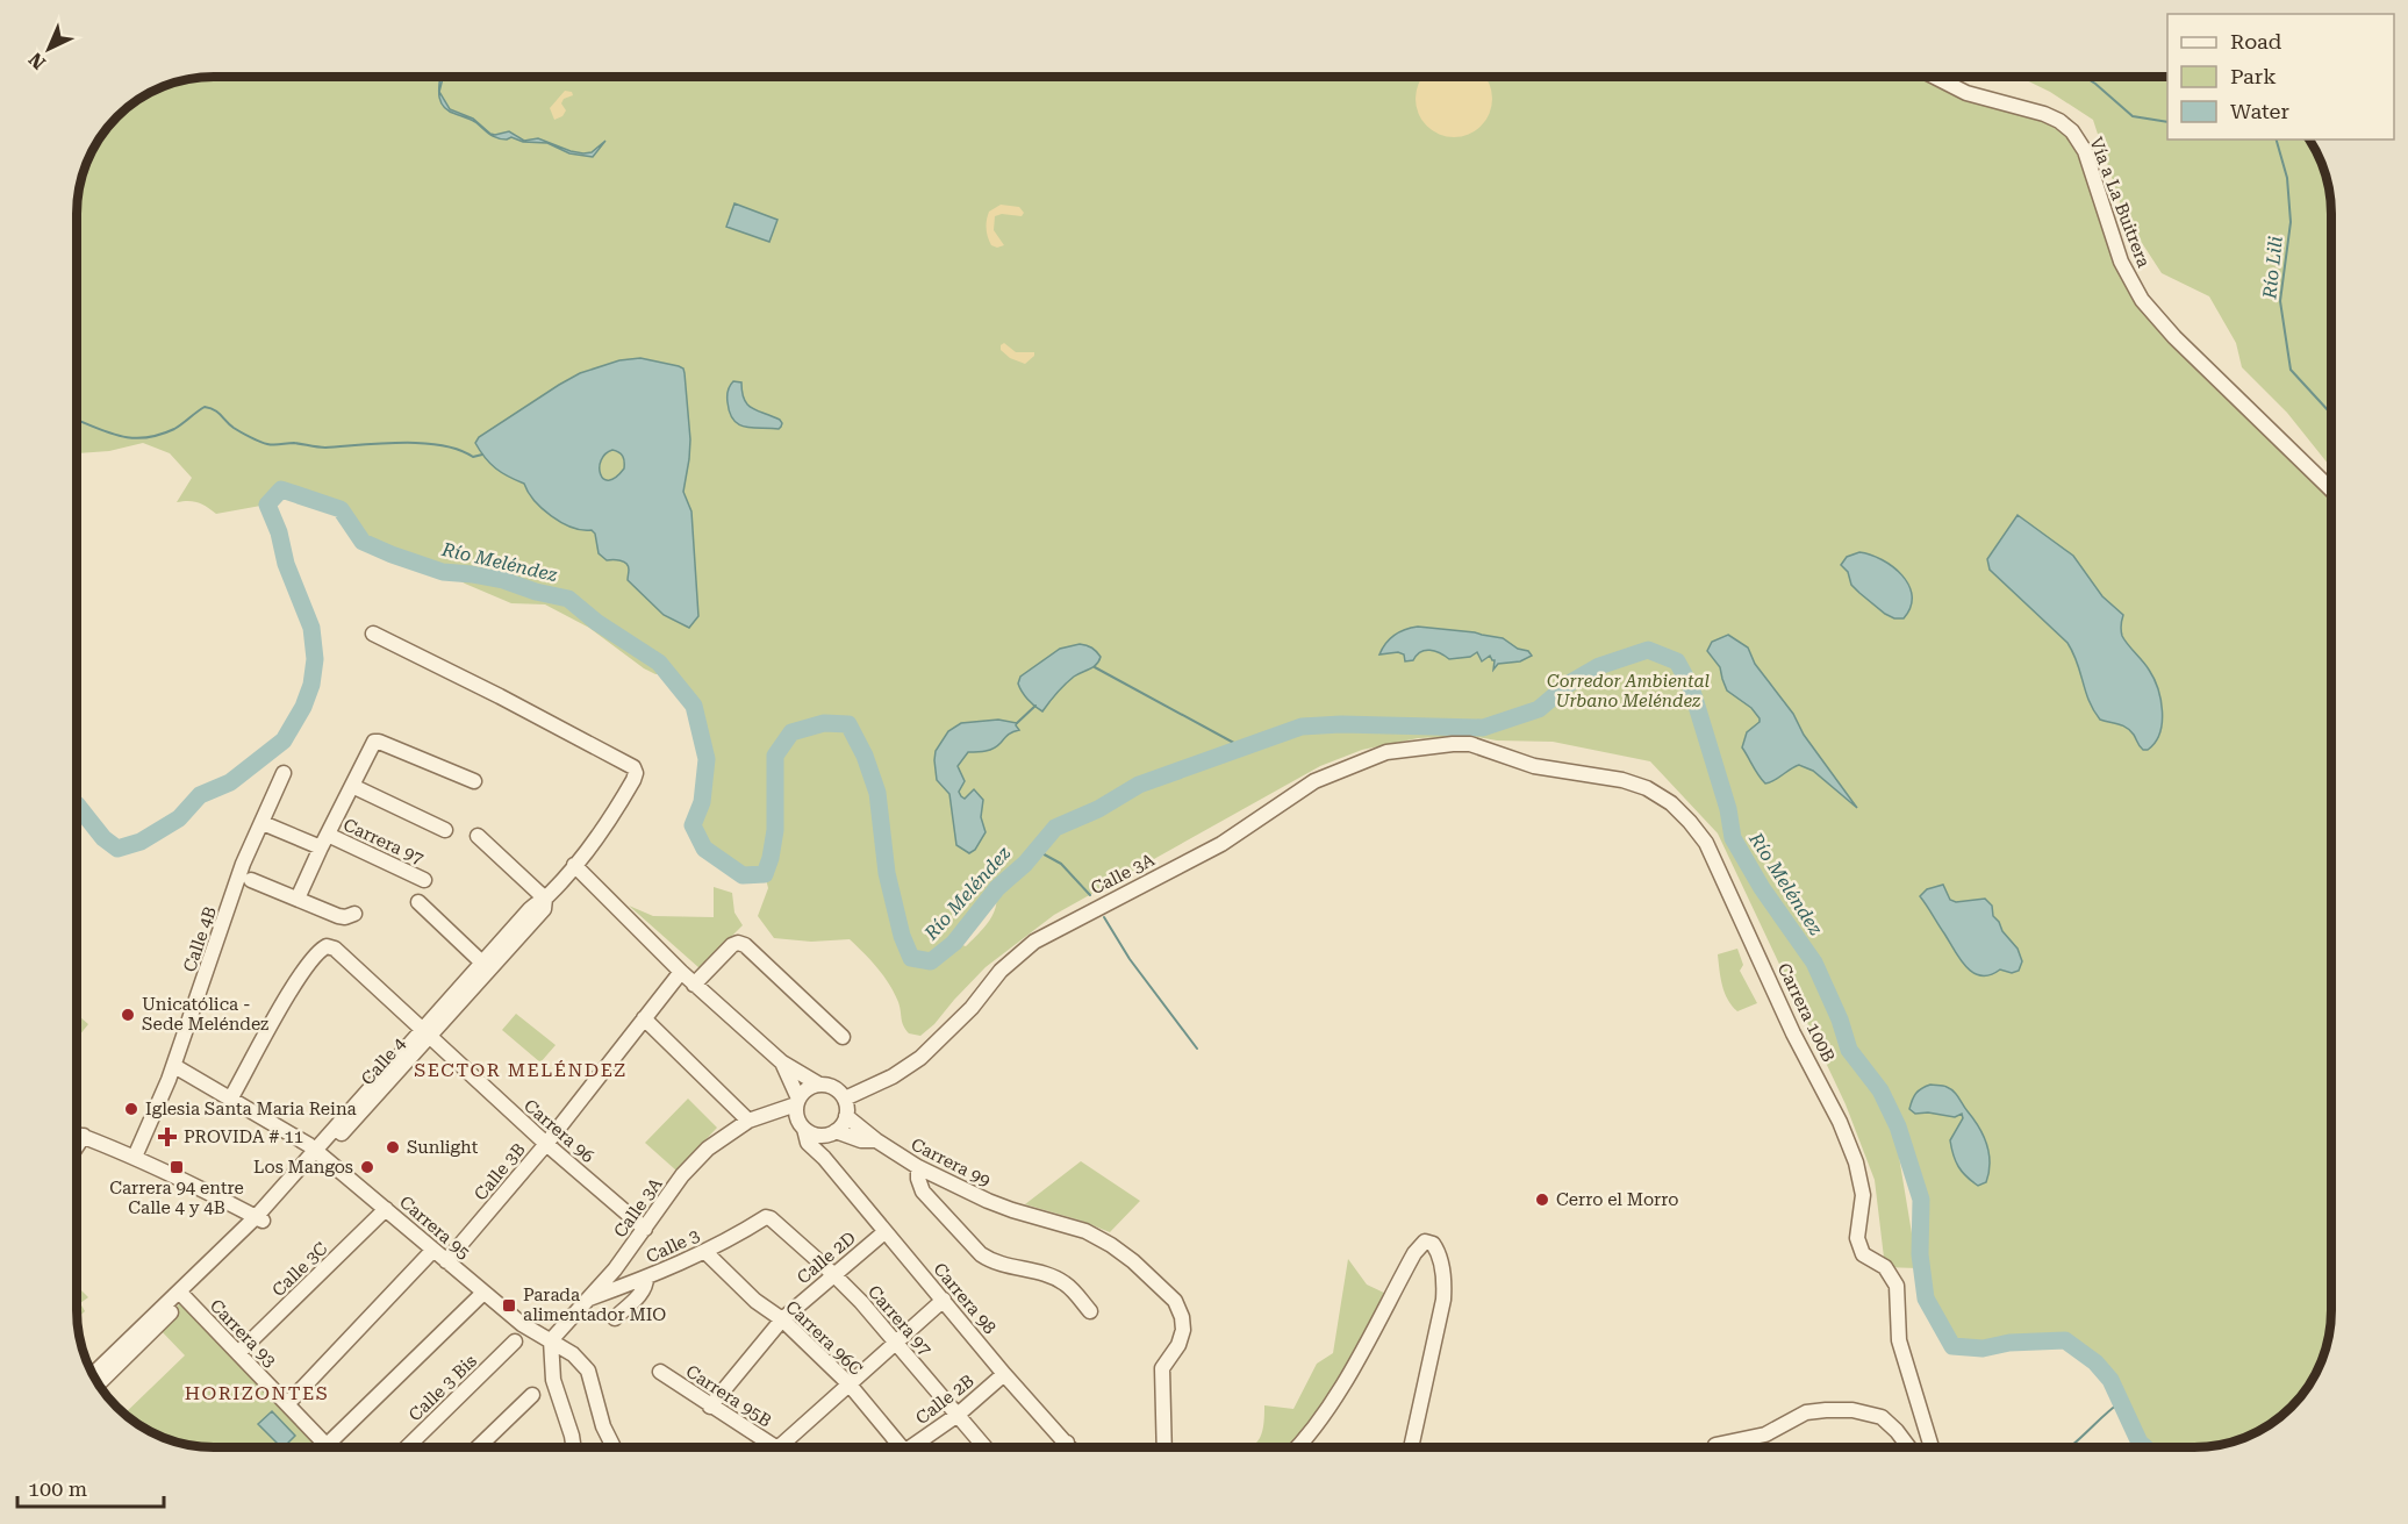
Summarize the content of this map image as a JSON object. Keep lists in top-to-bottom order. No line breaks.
{"streets":{"street":["Vía a La Buitrera","Carrera 97","Calle 3A","Calle 4B","Carrera 100B","Calle 4","Carrera 96","Carrera 99","Calle 3B","Carrera 95","Calle 3","Calle 2D","Calle 3C","Carrera 98","Carrera 93","Carrera 96C","Calle 3 Bis","Carrera 95B","Calle 2B"]},"crossings":[["Carrera 97","Calle 4B"],["Carrera 97","Calle 3"],["Carrera 97","Calle 2D"],["Carrera 97","Calle 2B"],["Calle 3A","Carrera 100B"],["Calle 3A","Carrera 96"],["Calle 3A","Carrera 99"],["Calle 3A","Carrera 95"],["Calle 3A","Calle 3"],["Calle 3A","Carrera 98"],["Calle 4B","Carrera 95"],["Calle 4","Carrera 96"],["Calle 4","Carrera 95"],["Calle 4","Carrera 93"],["Carrera 96","Calle 3B"],["Carrera 96","Carrera 95"],["Carrera 99","Carrera 98"],["Calle 3B","Carrera 95"],["Carrera 95","Calle 3C"],["Calle 3","Carrera 96C"],["Calle 2D","Carrera 98"],["Calle 2D","Carrera 96C"],["Calle 2D","Carrera 95B"],["Calle 3C","Carrera 93"],["Carrera 98","Calle 2B"],["Carrera 96C","Carrera 95B"]],"districts":["SECTOR MELÉNDEZ","HORIZONTES"],"water":["Río Lili","Río Meléndez"],"parks":["Corredor Ambiental Urbano Meléndez"],"places":{"other":["Unicatólica - Sede Meléndez","Iglesia Santa Maria Reina","Sunlight","Los Mangos","Cerro el Morro"],"health":["PROVIDA # 11"],"transit":["Carrera 94 entre Calle 4 y 4B","Parada alimentador MIO"]},"legend":["Road","Park","Water"],"scale_bar":"100 m","north":"bottom left"}
